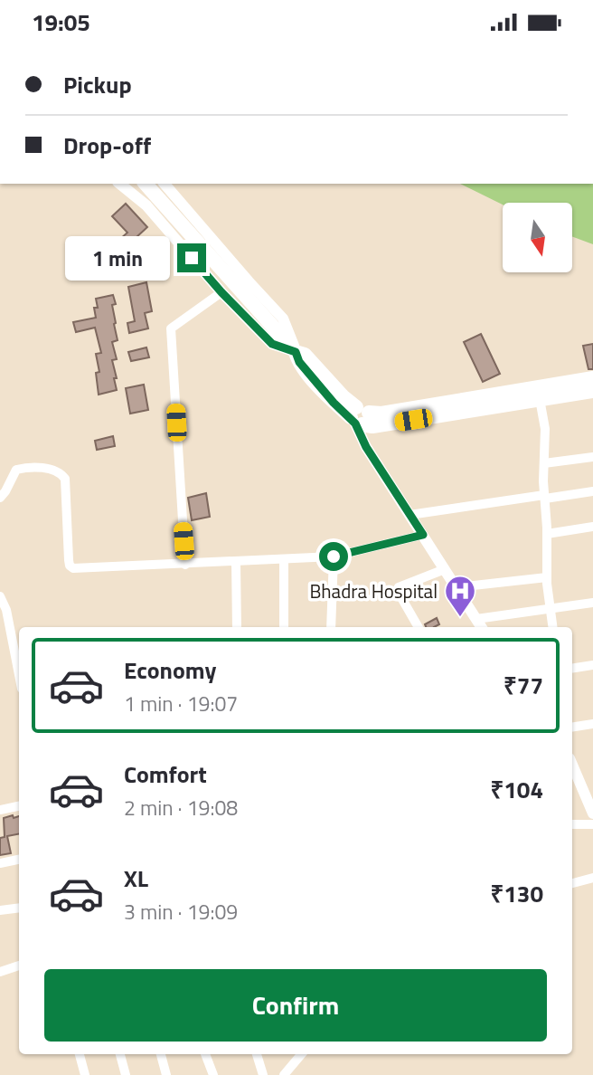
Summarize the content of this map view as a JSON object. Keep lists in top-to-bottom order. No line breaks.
{"places":{"hospital":["Bhadra Hospital"]},"north":"bottom","page":{"status":"19:05","banner":["Pickup","Drop-off"],"bubble":"1 min","list":[{"name":"Economy","note":"1 min · 19:07","value":"₹77"},{"name":"Comfort","note":"2 min · 19:08","value":"₹104"},{"name":"XL","note":"3 min · 19:09","value":"₹130"}],"buttons":"Confirm"}}
